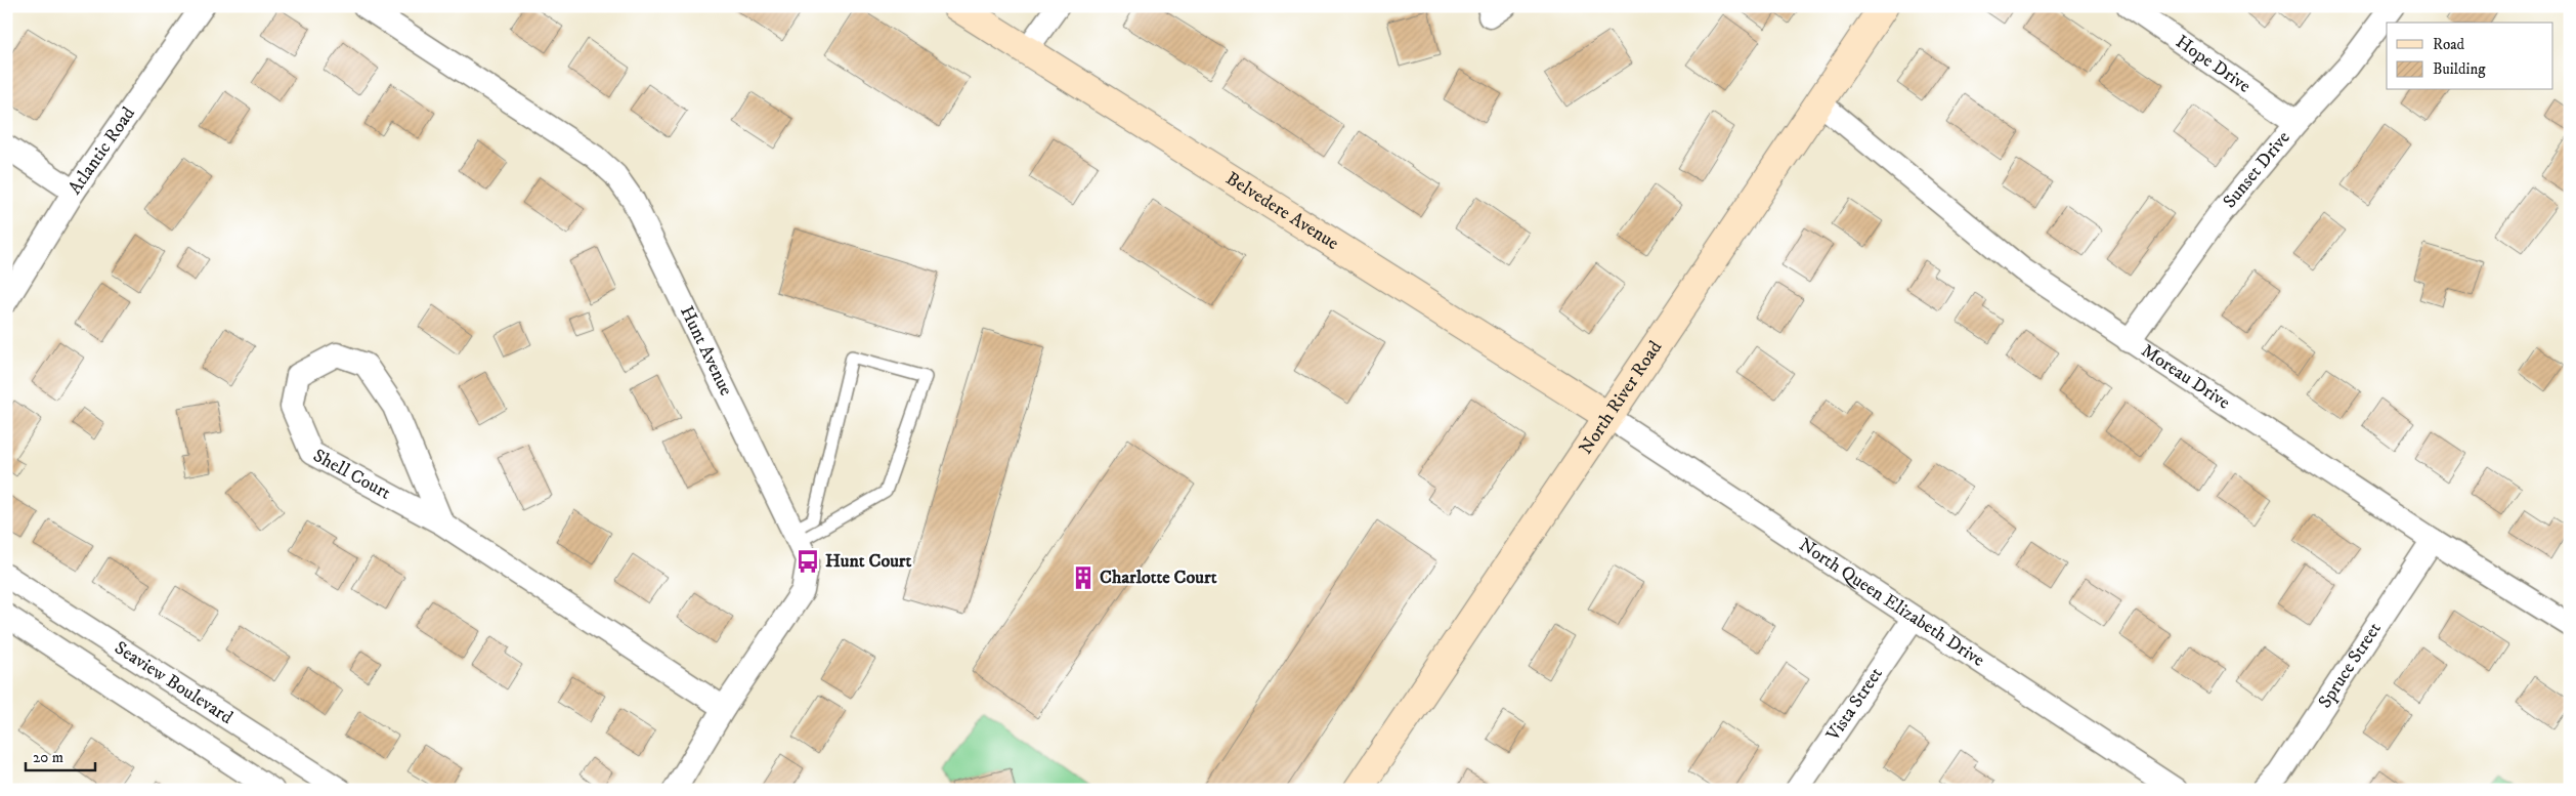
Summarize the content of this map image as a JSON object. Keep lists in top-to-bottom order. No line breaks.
{"streets":{"main road":["Belvedere Avenue","North River Road"],"street":["Hope Drive","Atlantic Road","Sunset Drive","Hunt Avenue","Moreau Drive","Shell Court","North Queen Elizabeth Drive","Spruce Street","Seaview Boulevard","Vista Street"]},"crossings":[["Hope Drive","Sunset Drive"],["Sunset Drive","Moreau Drive"],["Belvedere Avenue","North River Road"],["Belvedere Avenue","North Queen Elizabeth Drive"],["Hunt Avenue","Shell Court"],["Moreau Drive","North River Road"],["Moreau Drive","Spruce Street"],["North River Road","North Queen Elizabeth Drive"],["North Queen Elizabeth Drive","Vista Street"]],"places":{"bus stop":["Hunt Court"],"building":["Charlotte Court"]},"legend":["Road","Building"],"scale_bar":"20 m"}
